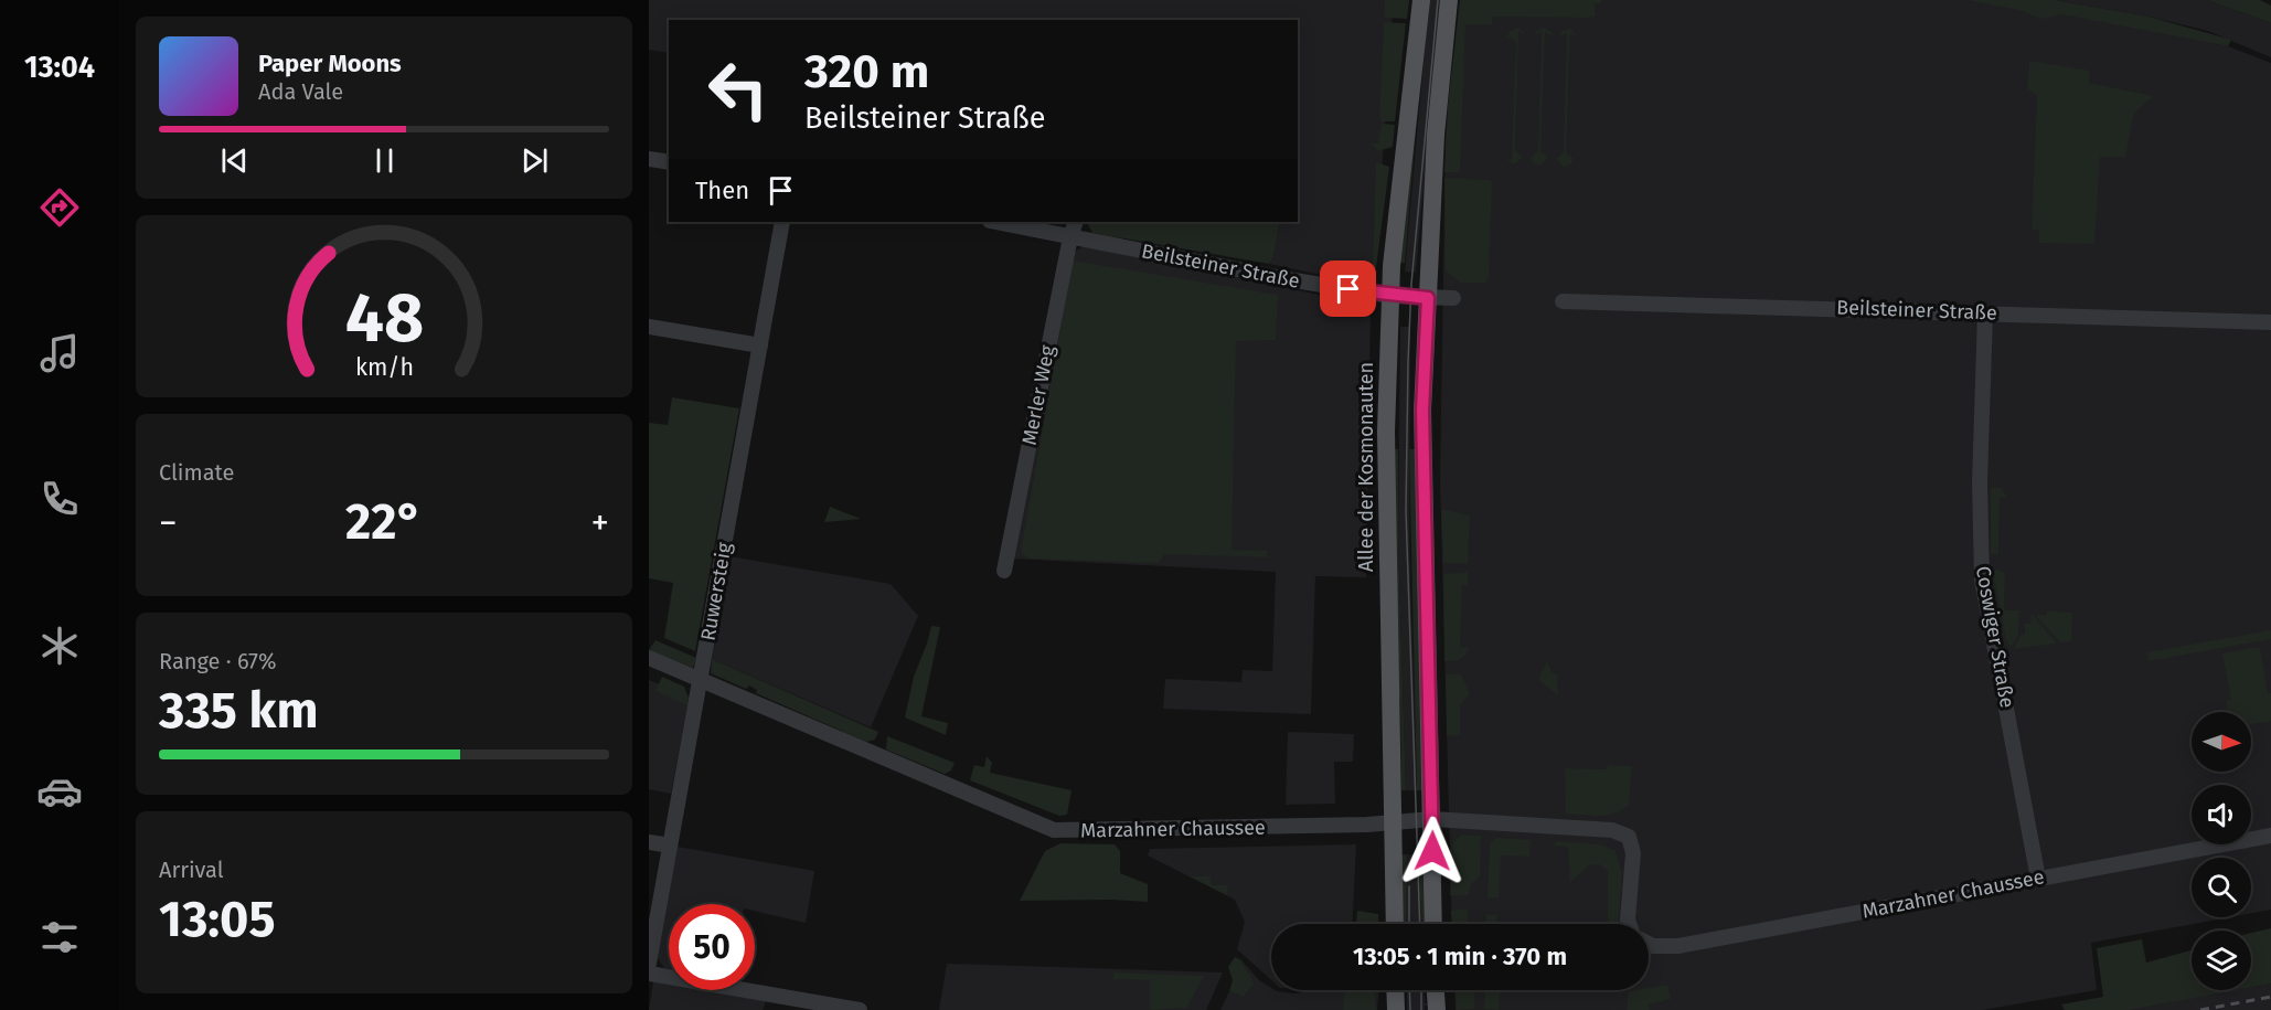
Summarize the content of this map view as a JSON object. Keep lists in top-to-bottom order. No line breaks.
{"streets":{"main road":["Allee der Kosmonauten"],"street":["Beilsteiner Straße","Merler Weg","Ruwersteig","Coswiger Straße","Marzahner Chaussee"]},"crossings":[["Beilsteiner Straße","Merler Weg"],["Beilsteiner Straße","Allee der Kosmonauten"],["Beilsteiner Straße","Coswiger Straße"],["Allee der Kosmonauten","Marzahner Chaussee"],["Ruwersteig","Marzahner Chaussee"],["Coswiger Straße","Marzahner Chaussee"]],"north":"right","page":{"tabs":"13:04","turn":["320 m","Beilsteiner Straße"],"song":["Paper Moons","Ada Vale"],"then":"Then","tile":["Climate",["Range · 67%","335 km"],["Arrival","13:05"]],"heat":["−","22°","+"],"limit":"50","trip":"13:05 · 1 min · 370 m","gauge":["48","km/h"]}}
